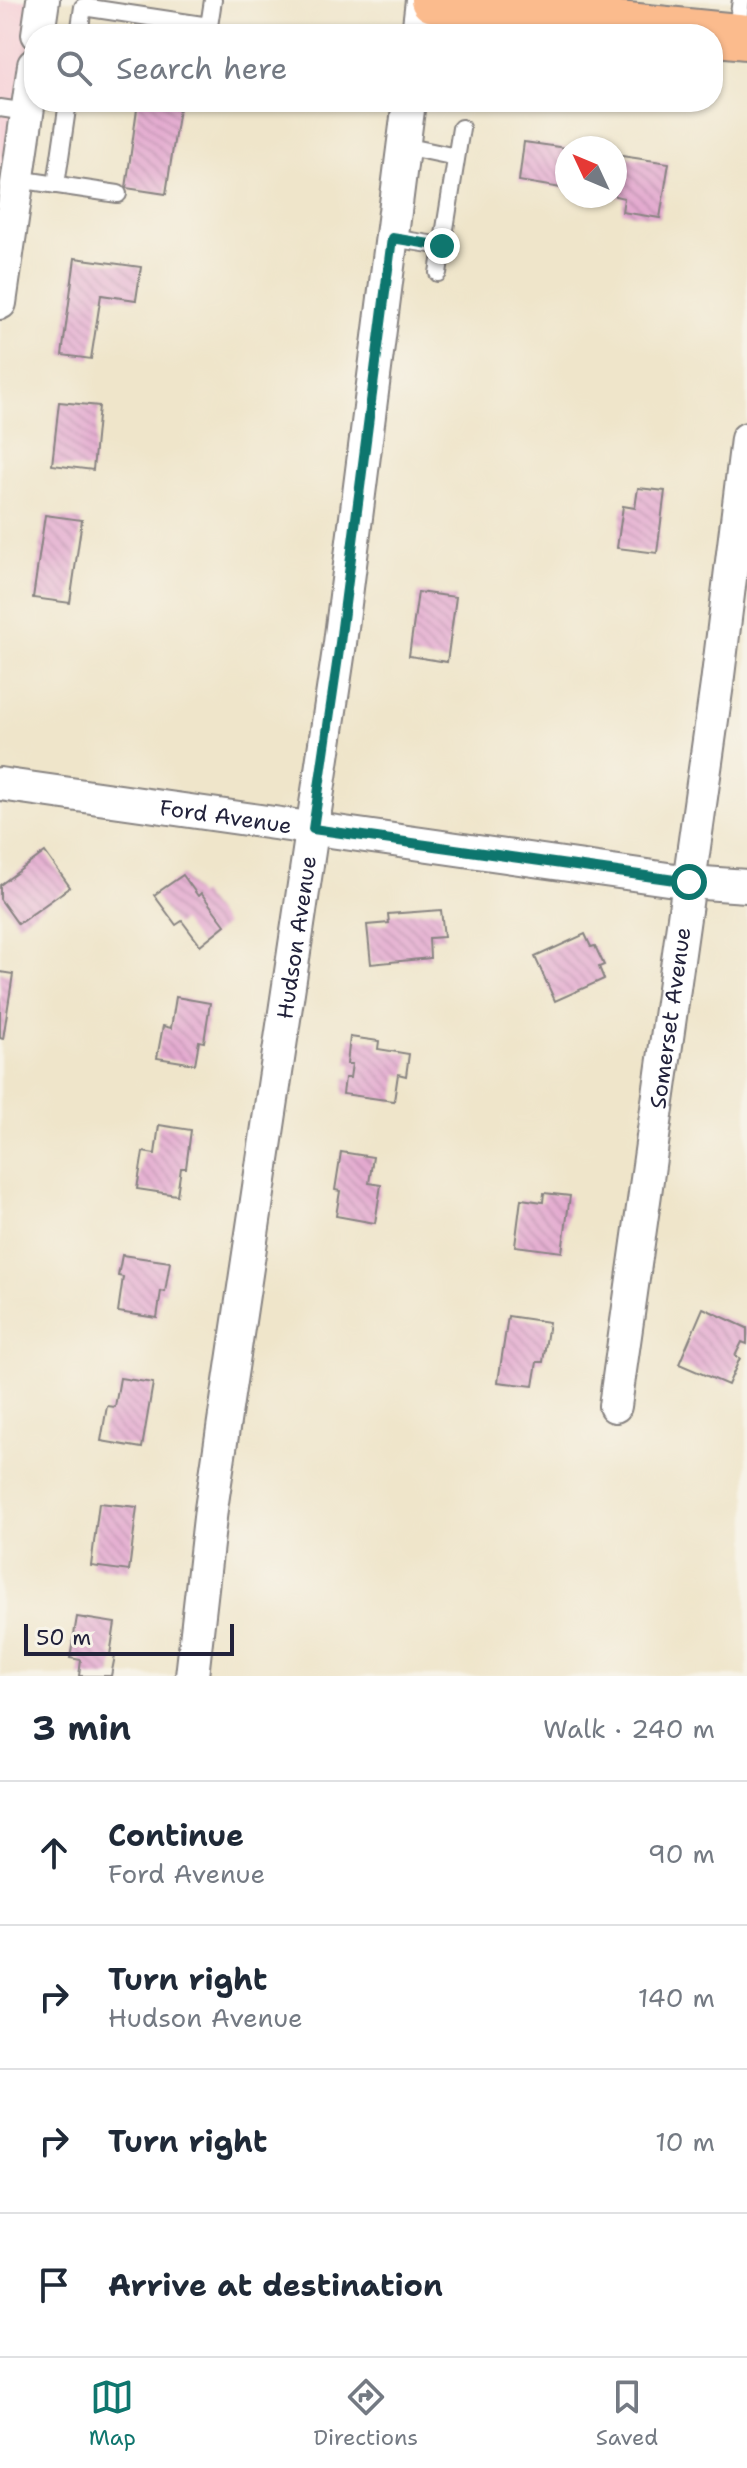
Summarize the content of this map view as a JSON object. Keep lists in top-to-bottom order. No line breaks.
{"streets":{"street":["Ford Avenue","Hudson Avenue","Somerset Avenue"]},"crossings":[["Ford Avenue","Hudson Avenue"],["Ford Avenue","Somerset Avenue"]],"scale_bar":"50 m","north":"top left","page":{"search":"Search here","scale":"50 m","heading":["3 min","Walk · 240 m"],"list":[["Continue","Ford Avenue","90 m"],["Turn right","Hudson Avenue","140 m"],["Turn right","10 m"],"Arrive at destination"],"nav":["Map","Directions","Saved"]}}
